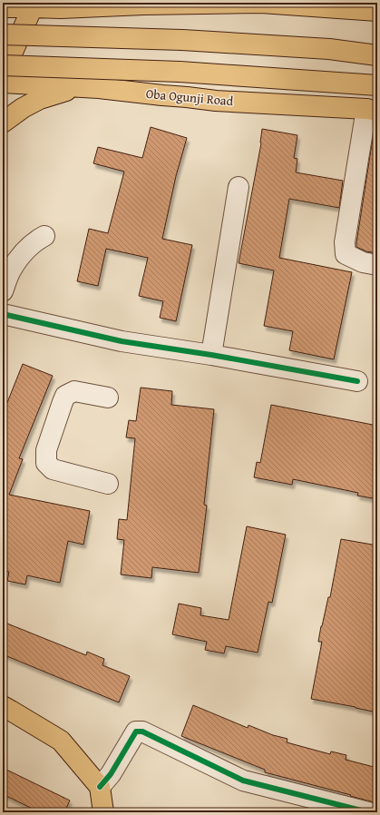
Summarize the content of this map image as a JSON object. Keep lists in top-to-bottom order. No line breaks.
{"streets":{"main road":["Oba Ogunji Road"]}}
